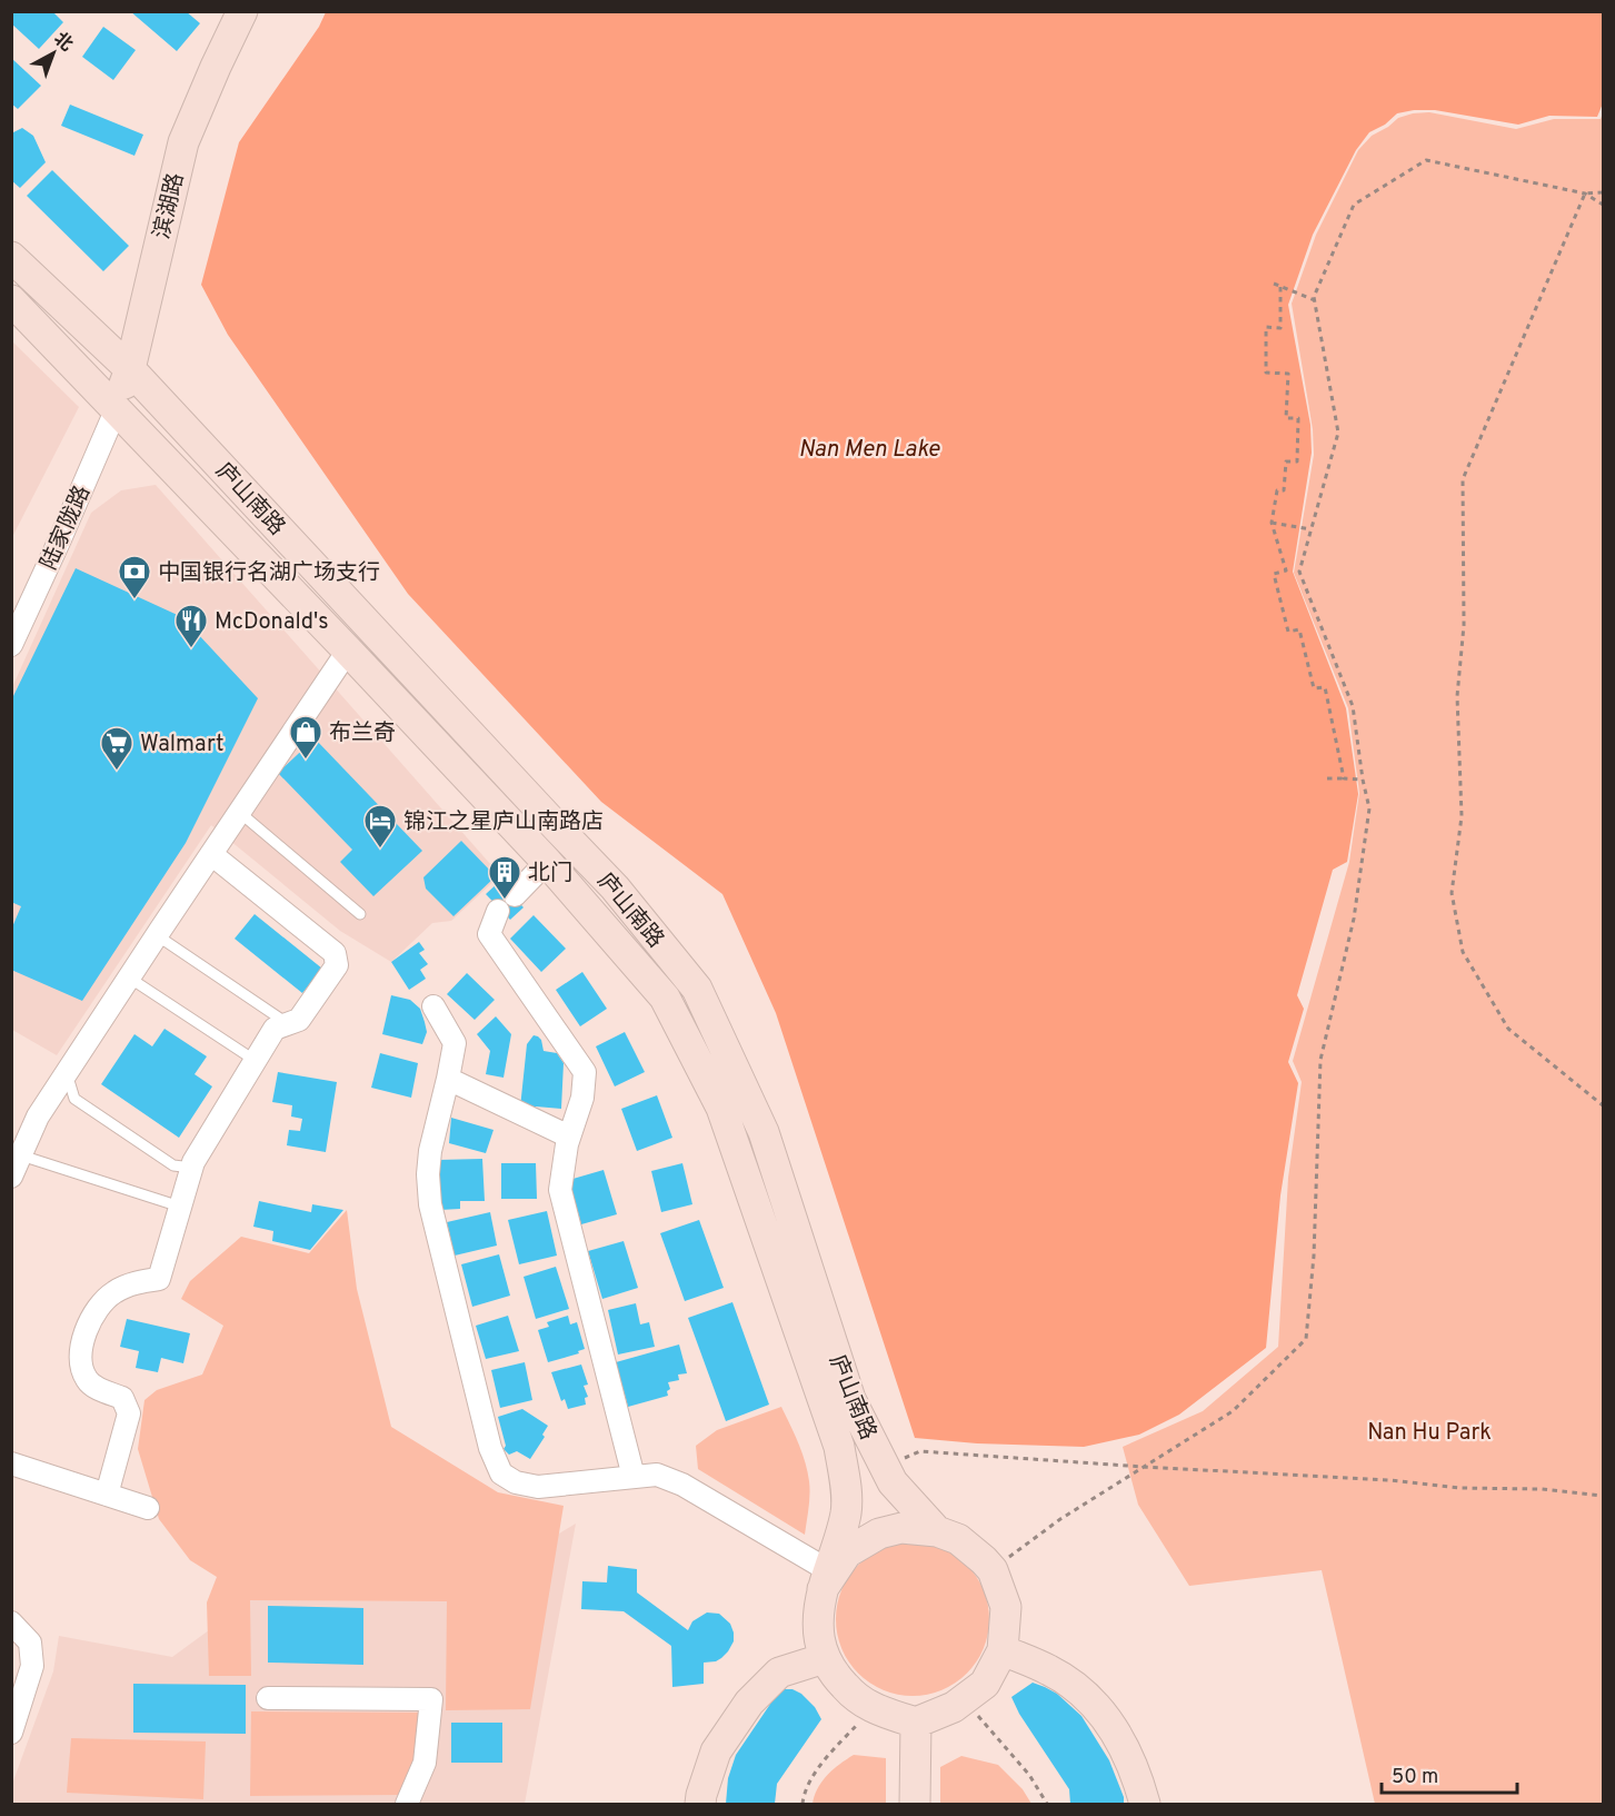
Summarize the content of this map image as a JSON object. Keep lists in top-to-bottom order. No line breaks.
{"streets":{"main road":["滨湖路","庐山南路"],"street":["陆家陇路"]},"crossings":[["滨湖路","庐山南路"],["滨湖路","陆家陇路"],["庐山南路","陆家陇路"]],"water":["Nan Men Lake"],"parks":["Nan Hu Park"],"places":{"bank":["中国银行名湖广场支行"],"restaurant":["McDonald's"],"shop":["布兰奇"],"supermarket":["Walmart"],"hotel":["锦江之星庐山南路店"],"building":["北门"]},"scale_bar":"50 m","north":"top right"}
